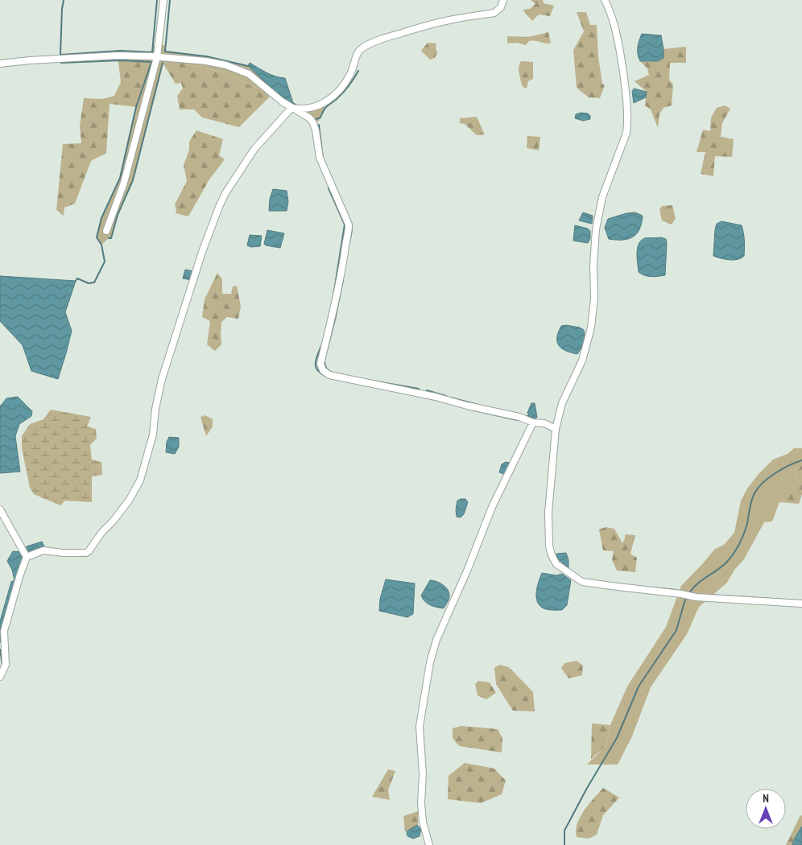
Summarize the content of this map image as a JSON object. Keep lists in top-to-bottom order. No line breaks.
{"north":"top"}
